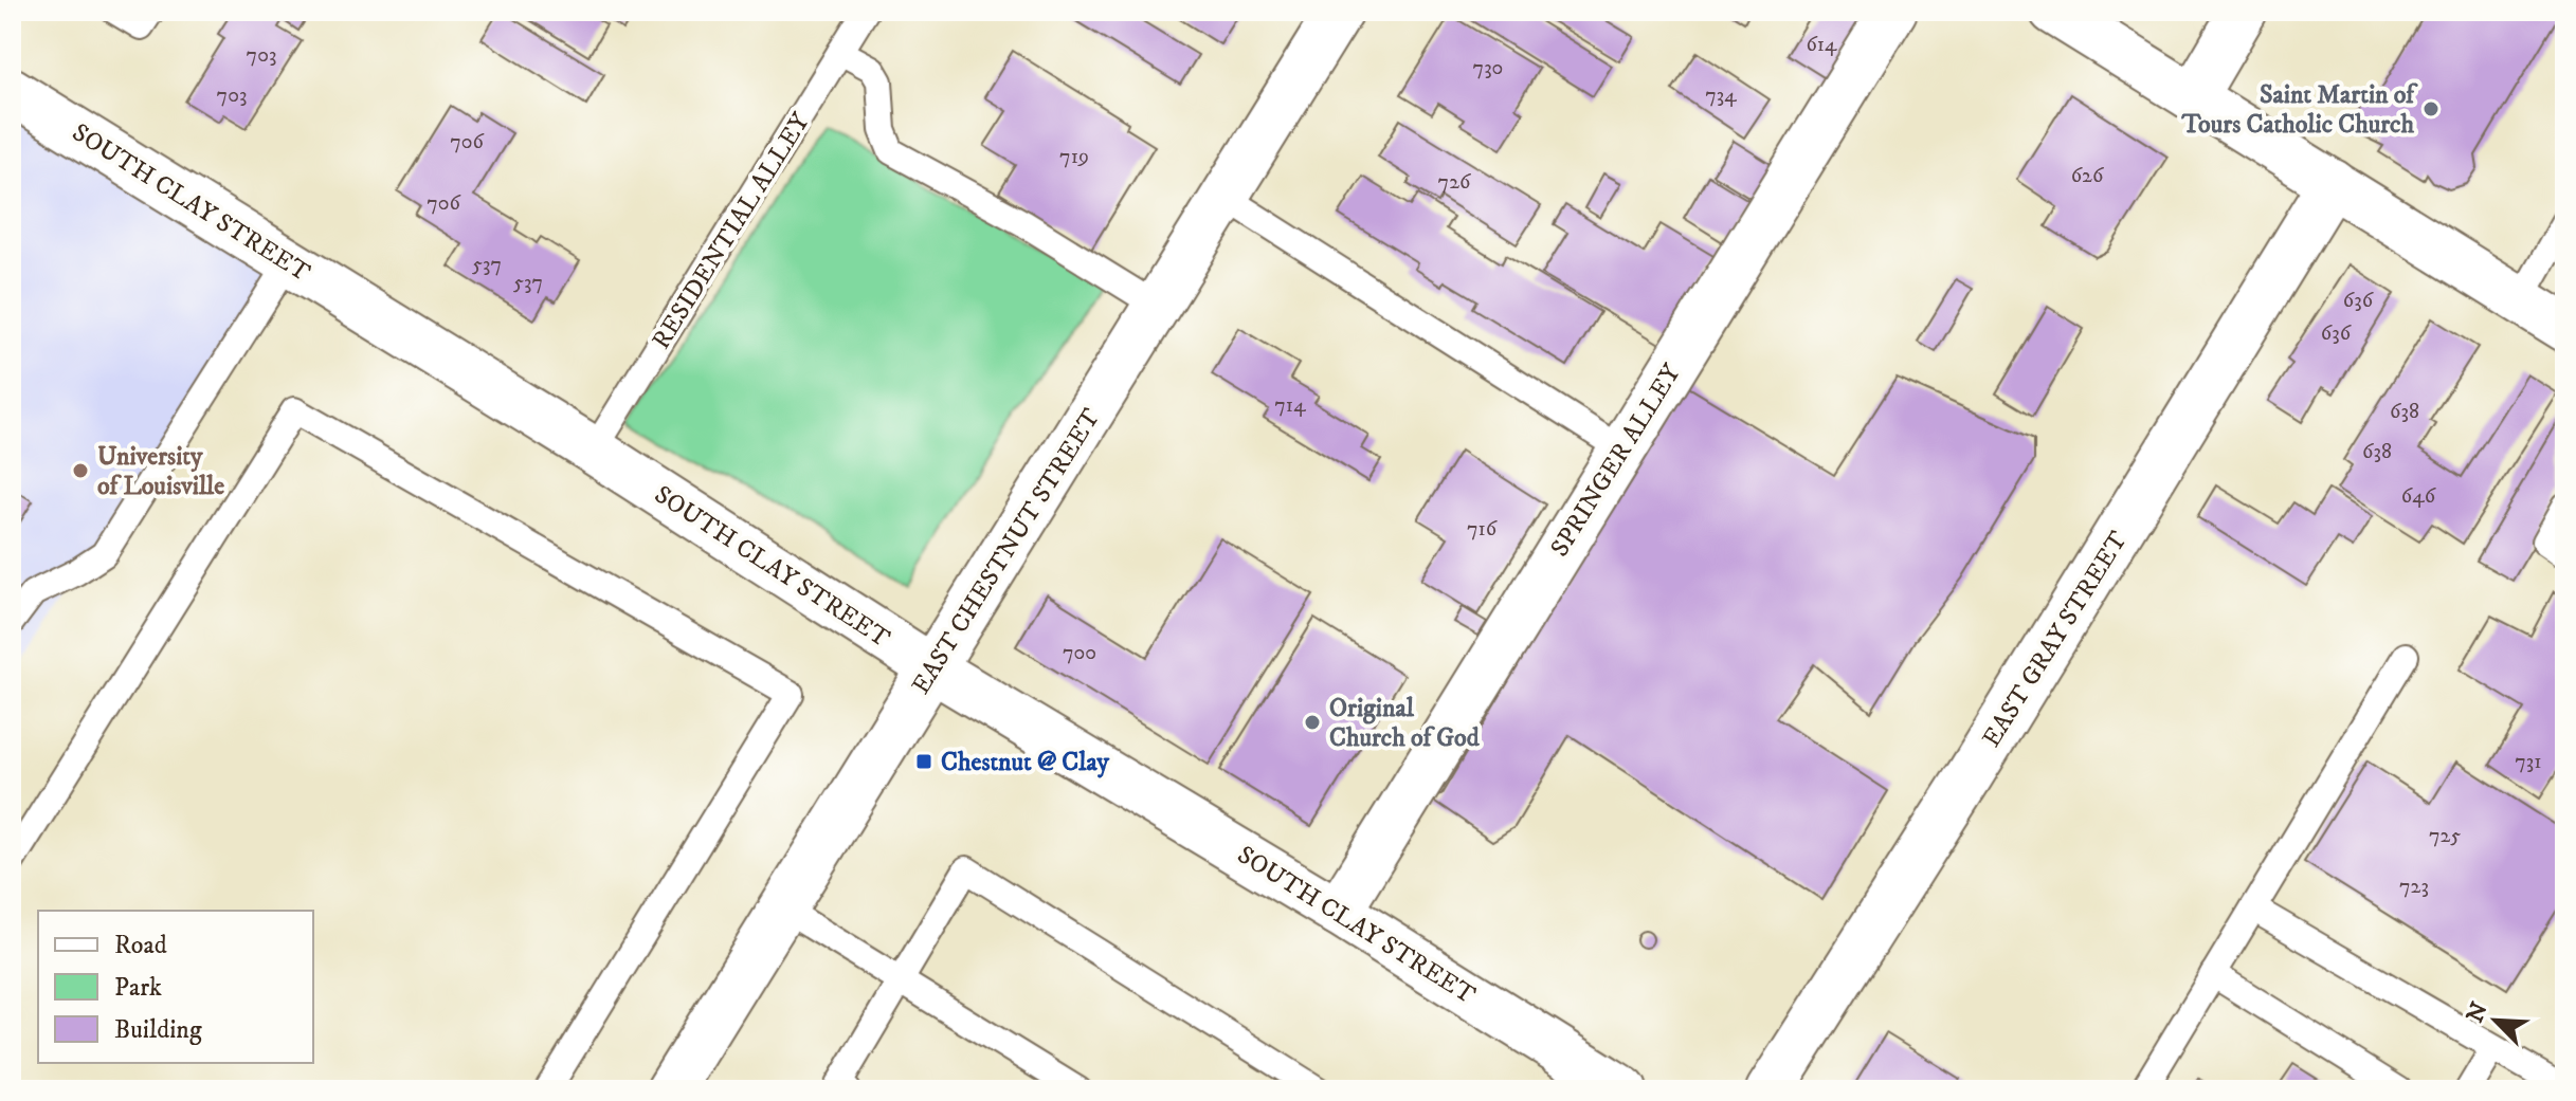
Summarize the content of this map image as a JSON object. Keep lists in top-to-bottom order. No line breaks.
{"streets":{"street":["SOUTH CLAY STREET","SPRINGER ALLEY","EAST CHESTNUT STREET","EAST GRAY STREET"],"lane":["RESIDENTIAL ALLEY"]},"crossings":[["SOUTH CLAY STREET","RESIDENTIAL ALLEY"],["SOUTH CLAY STREET","SPRINGER ALLEY"],["SOUTH CLAY STREET","EAST CHESTNUT STREET"]],"places":{"other":["Saint Martin of Tours Catholic Church","University of Louisville","Original Church of God"],"transit":["Chestnut @ Clay"]},"house_numbers":["614","703","730","703","734","706","719","626","726","706","537","537","636","636","714","638","638","646","716","700","731","725","723"],"legend":["Road","Park","Building"],"north":"top left"}
